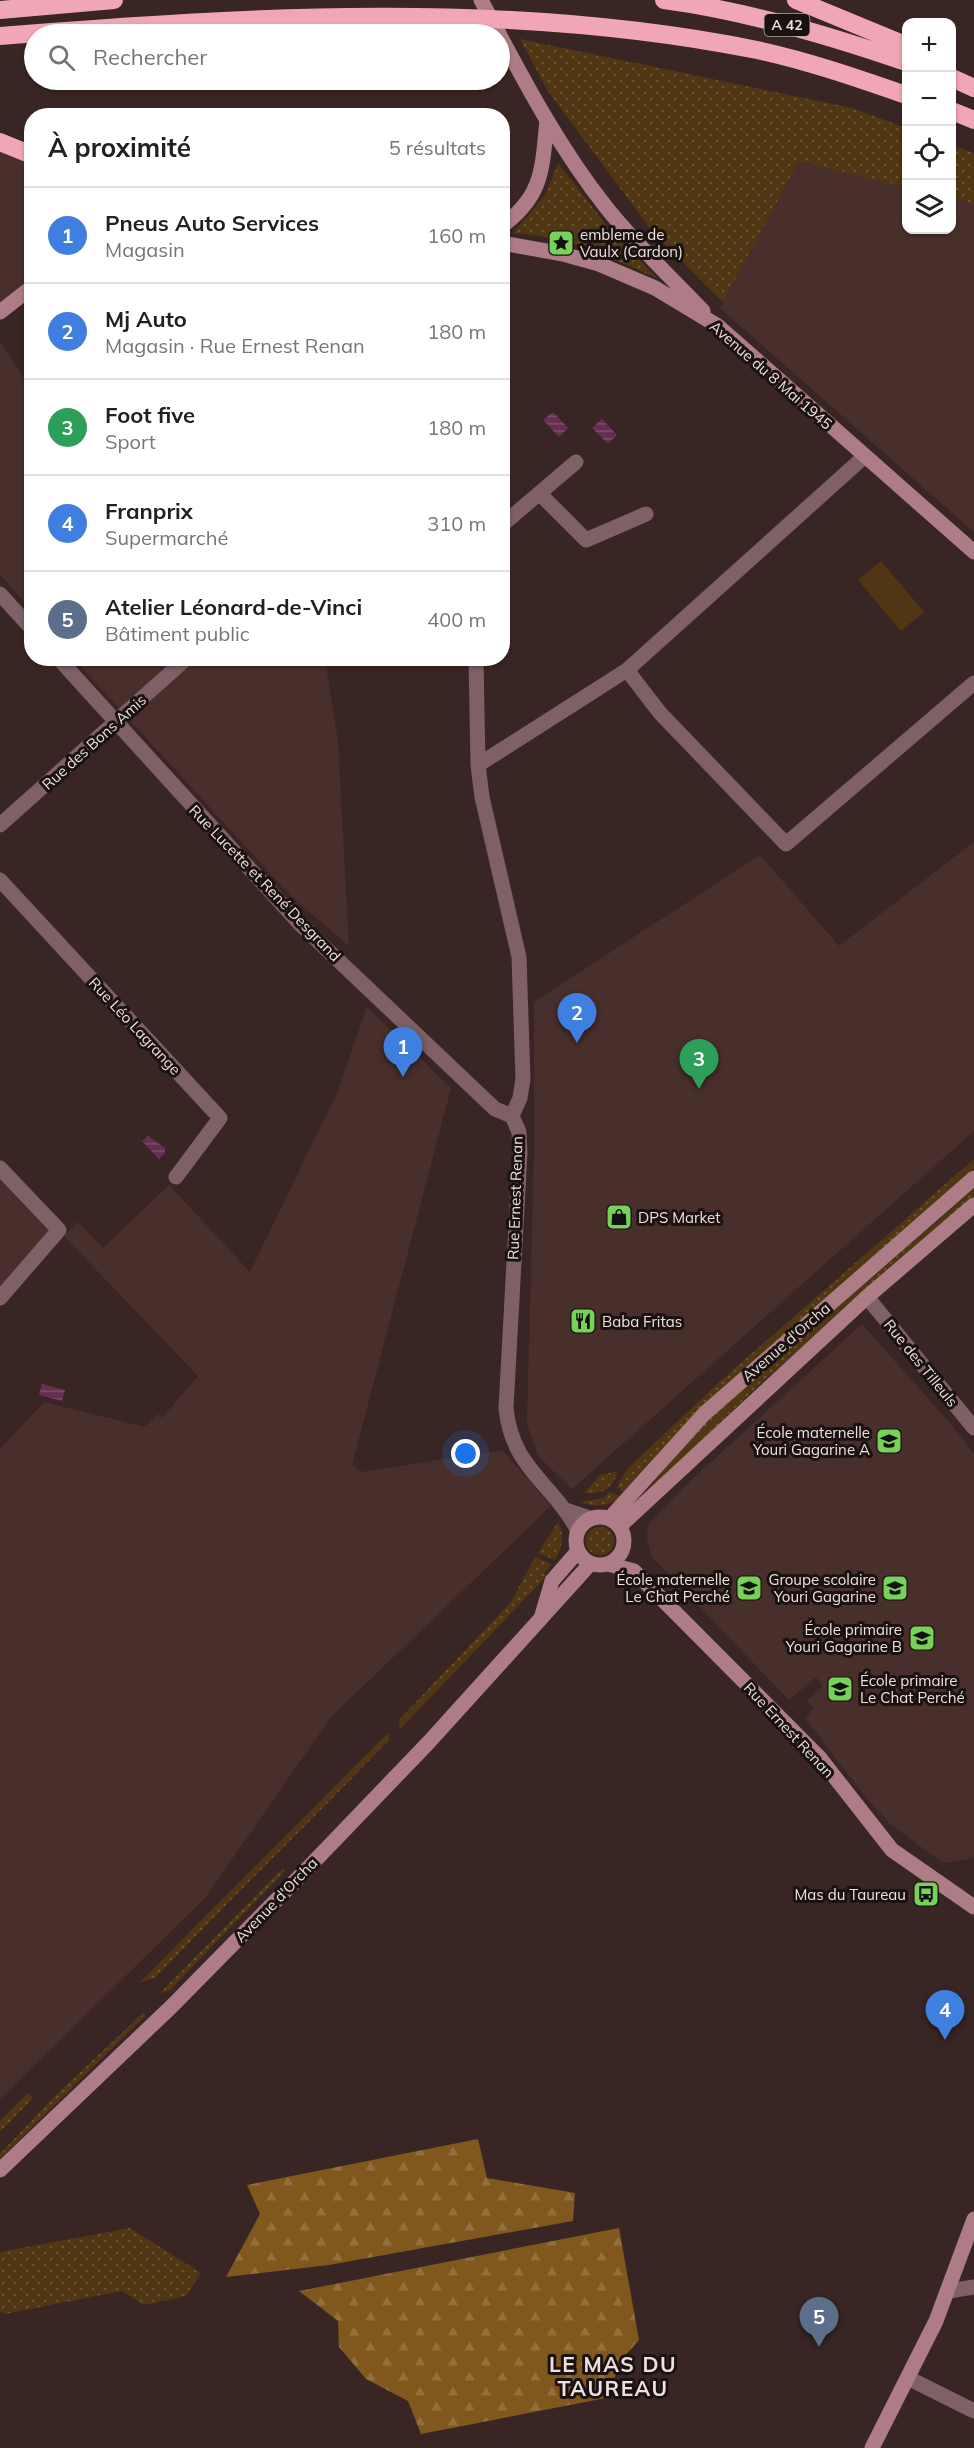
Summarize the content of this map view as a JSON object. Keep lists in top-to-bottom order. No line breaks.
{"streets":{"highway":["A 42"],"main road":["Avenue du 8 Mai 1945","Rue Ernest Renan","Avenue d'Orcha"],"street":["Rue des Bons Amis","Rue Lucette et René Desgrand","Rue Léo Lagrange","Rue des Tilleuls"]},"crossings":[["Rue des Bons Amis","Rue Lucette et René Desgrand"],["Rue Lucette et René Desgrand","Rue Ernest Renan"],["Rue Ernest Renan","Avenue d'Orcha"],["Avenue d'Orcha","Rue des Tilleuls"]],"districts":["LE MAS DU TAUREAU"],"places":{"place":["embleme de Vaulx (Cardon)"],"shop":["DPS Market"],"restaurant":["Baba Fritas"],"school or university":["École maternelle Youri Gagarine A","École maternelle Le Chat Perché","Groupe scolaire Youri Gagarine","École primaire Youri Gagarine B","École primaire Le Chat Perché"],"bus stop":["Mas du Taureau"]},"page":{"map_buttons":["+","−"],"search":"Rechercher","heading":["À proximité","5 résultats"],"list":[{"mark":"1","name":"Pneus Auto Services","note":"Magasin","value":"160 m"},{"mark":"2","name":"Mj Auto","note":"Magasin · Rue Ernest Renan","value":"180 m"},{"mark":"3","name":"Foot five","note":"Sport","value":"180 m"},{"mark":"4","name":"Franprix","note":"Supermarché","value":"310 m"},{"mark":"5","name":"Atelier Léonard-de-Vinci","note":"Bâtiment public","value":"400 m"}],"pins":["2","1","3","4","5"]}}
